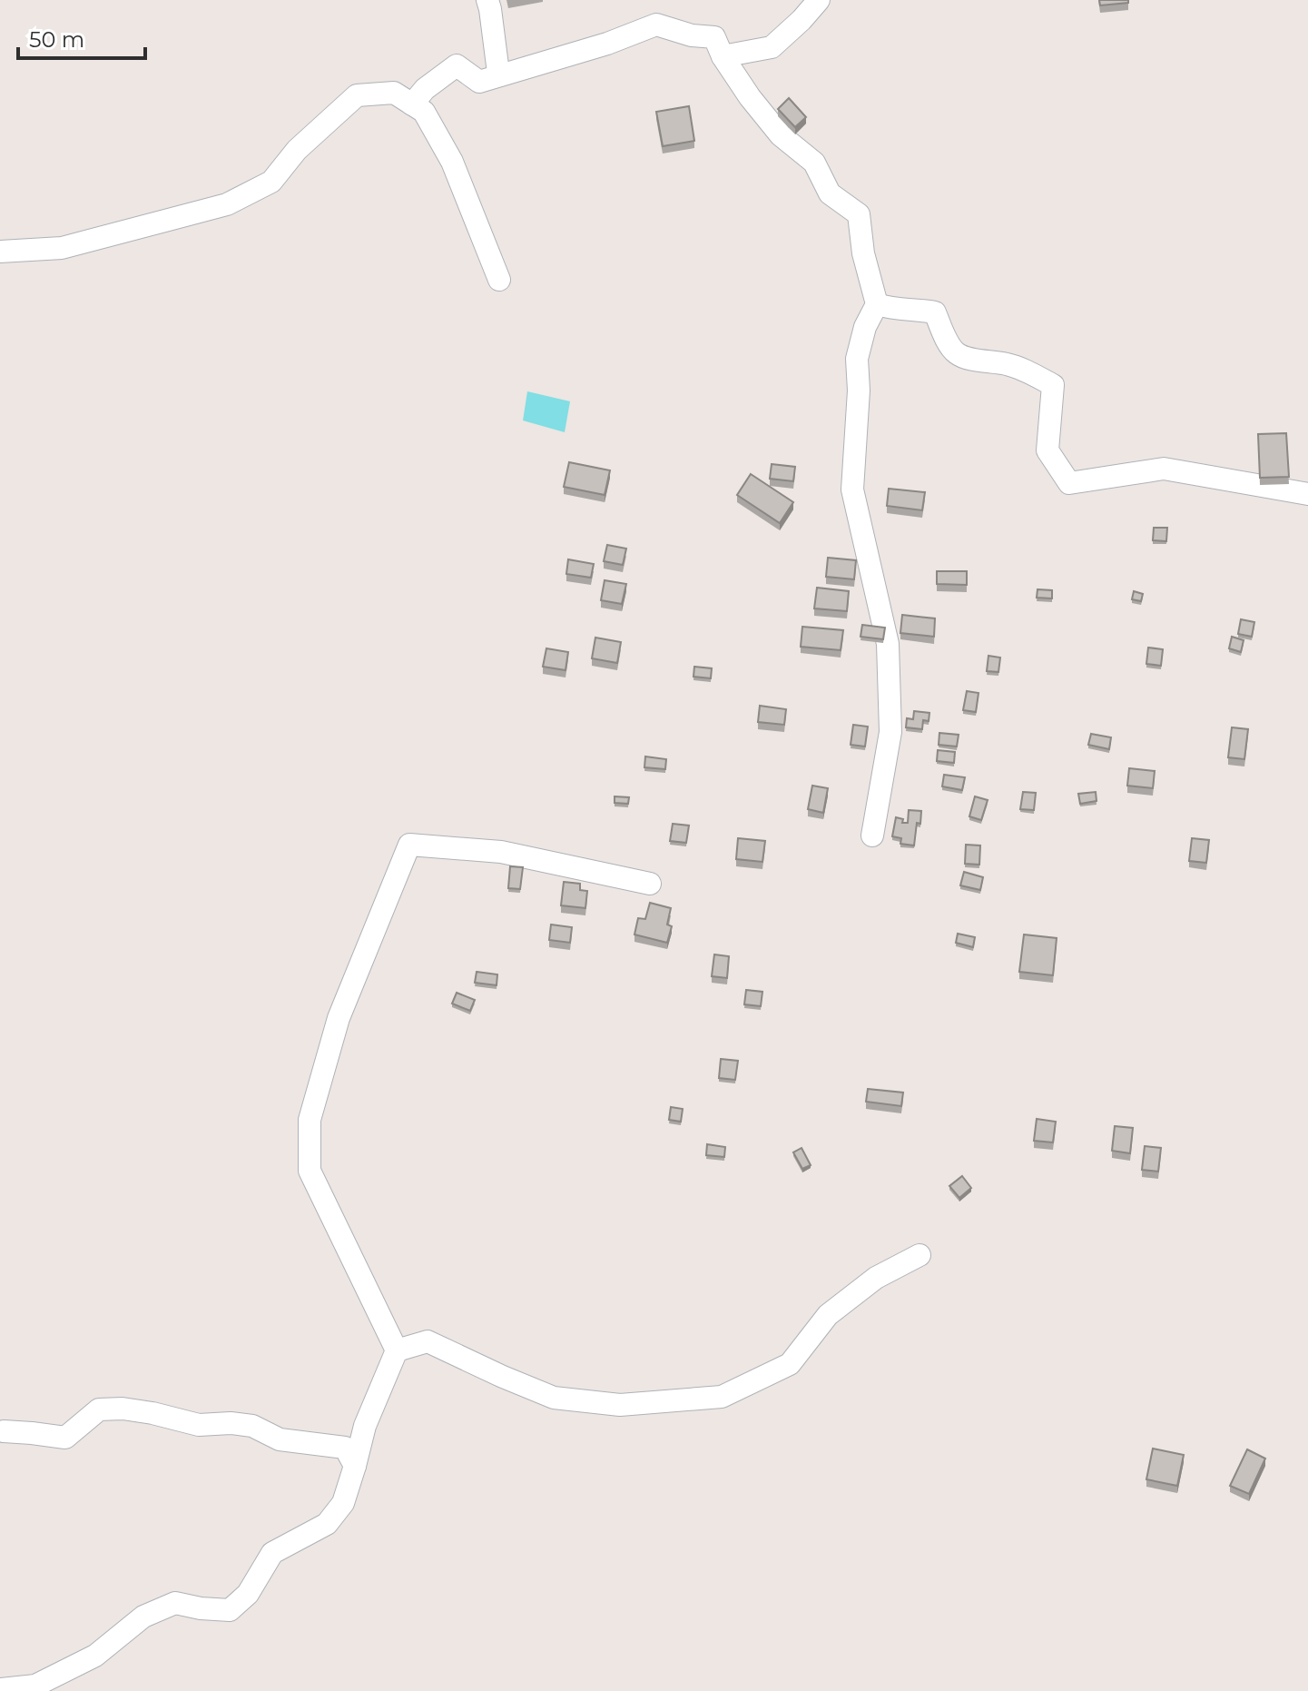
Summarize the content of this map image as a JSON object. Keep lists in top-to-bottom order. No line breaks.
{"scale_bar":"50 m"}
